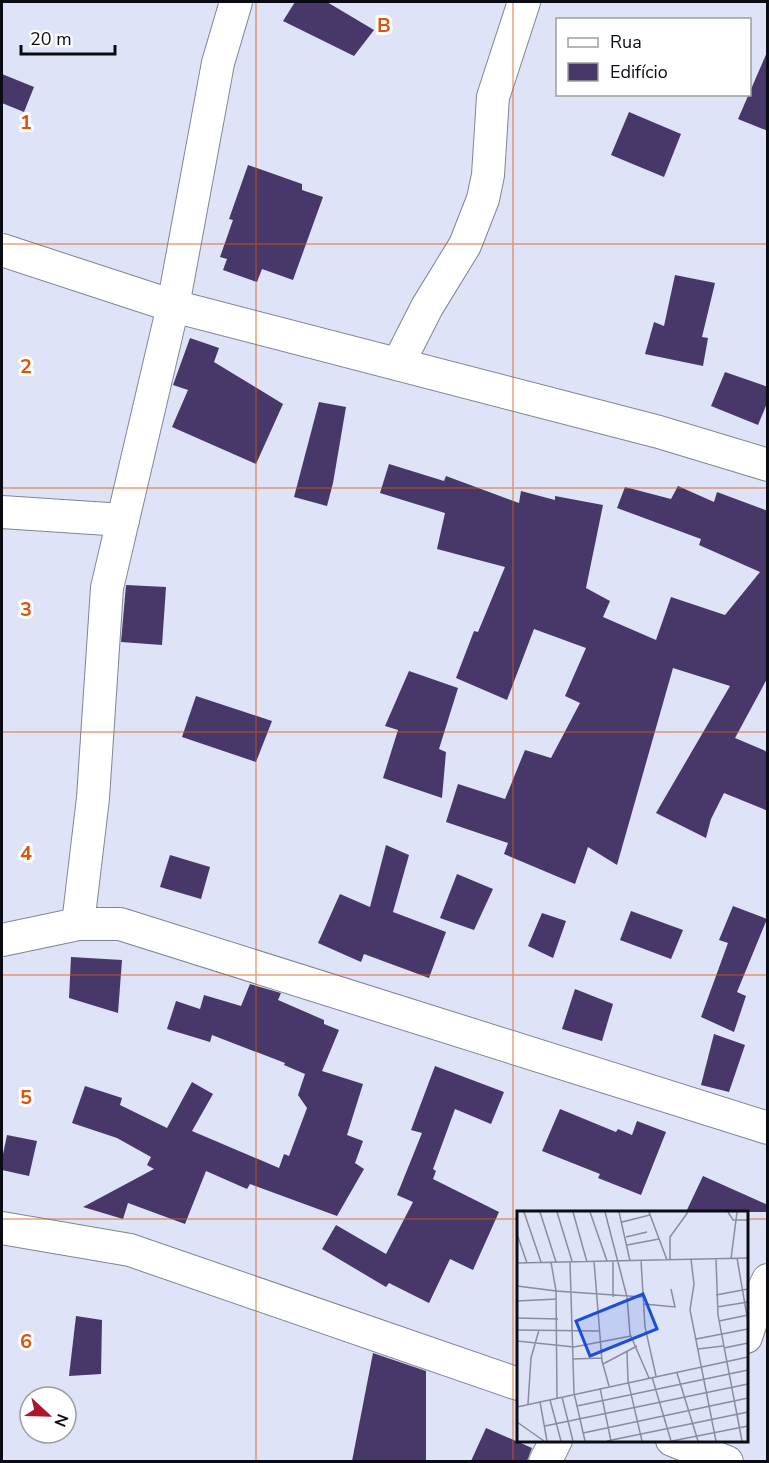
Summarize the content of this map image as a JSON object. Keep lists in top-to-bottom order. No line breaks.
{"legend":["Rua","Edifício"],"scale_bar":"20 m","north":"right","grid":{"columns":["B"],"rows":["1","2","3","4","5","6"]}}
